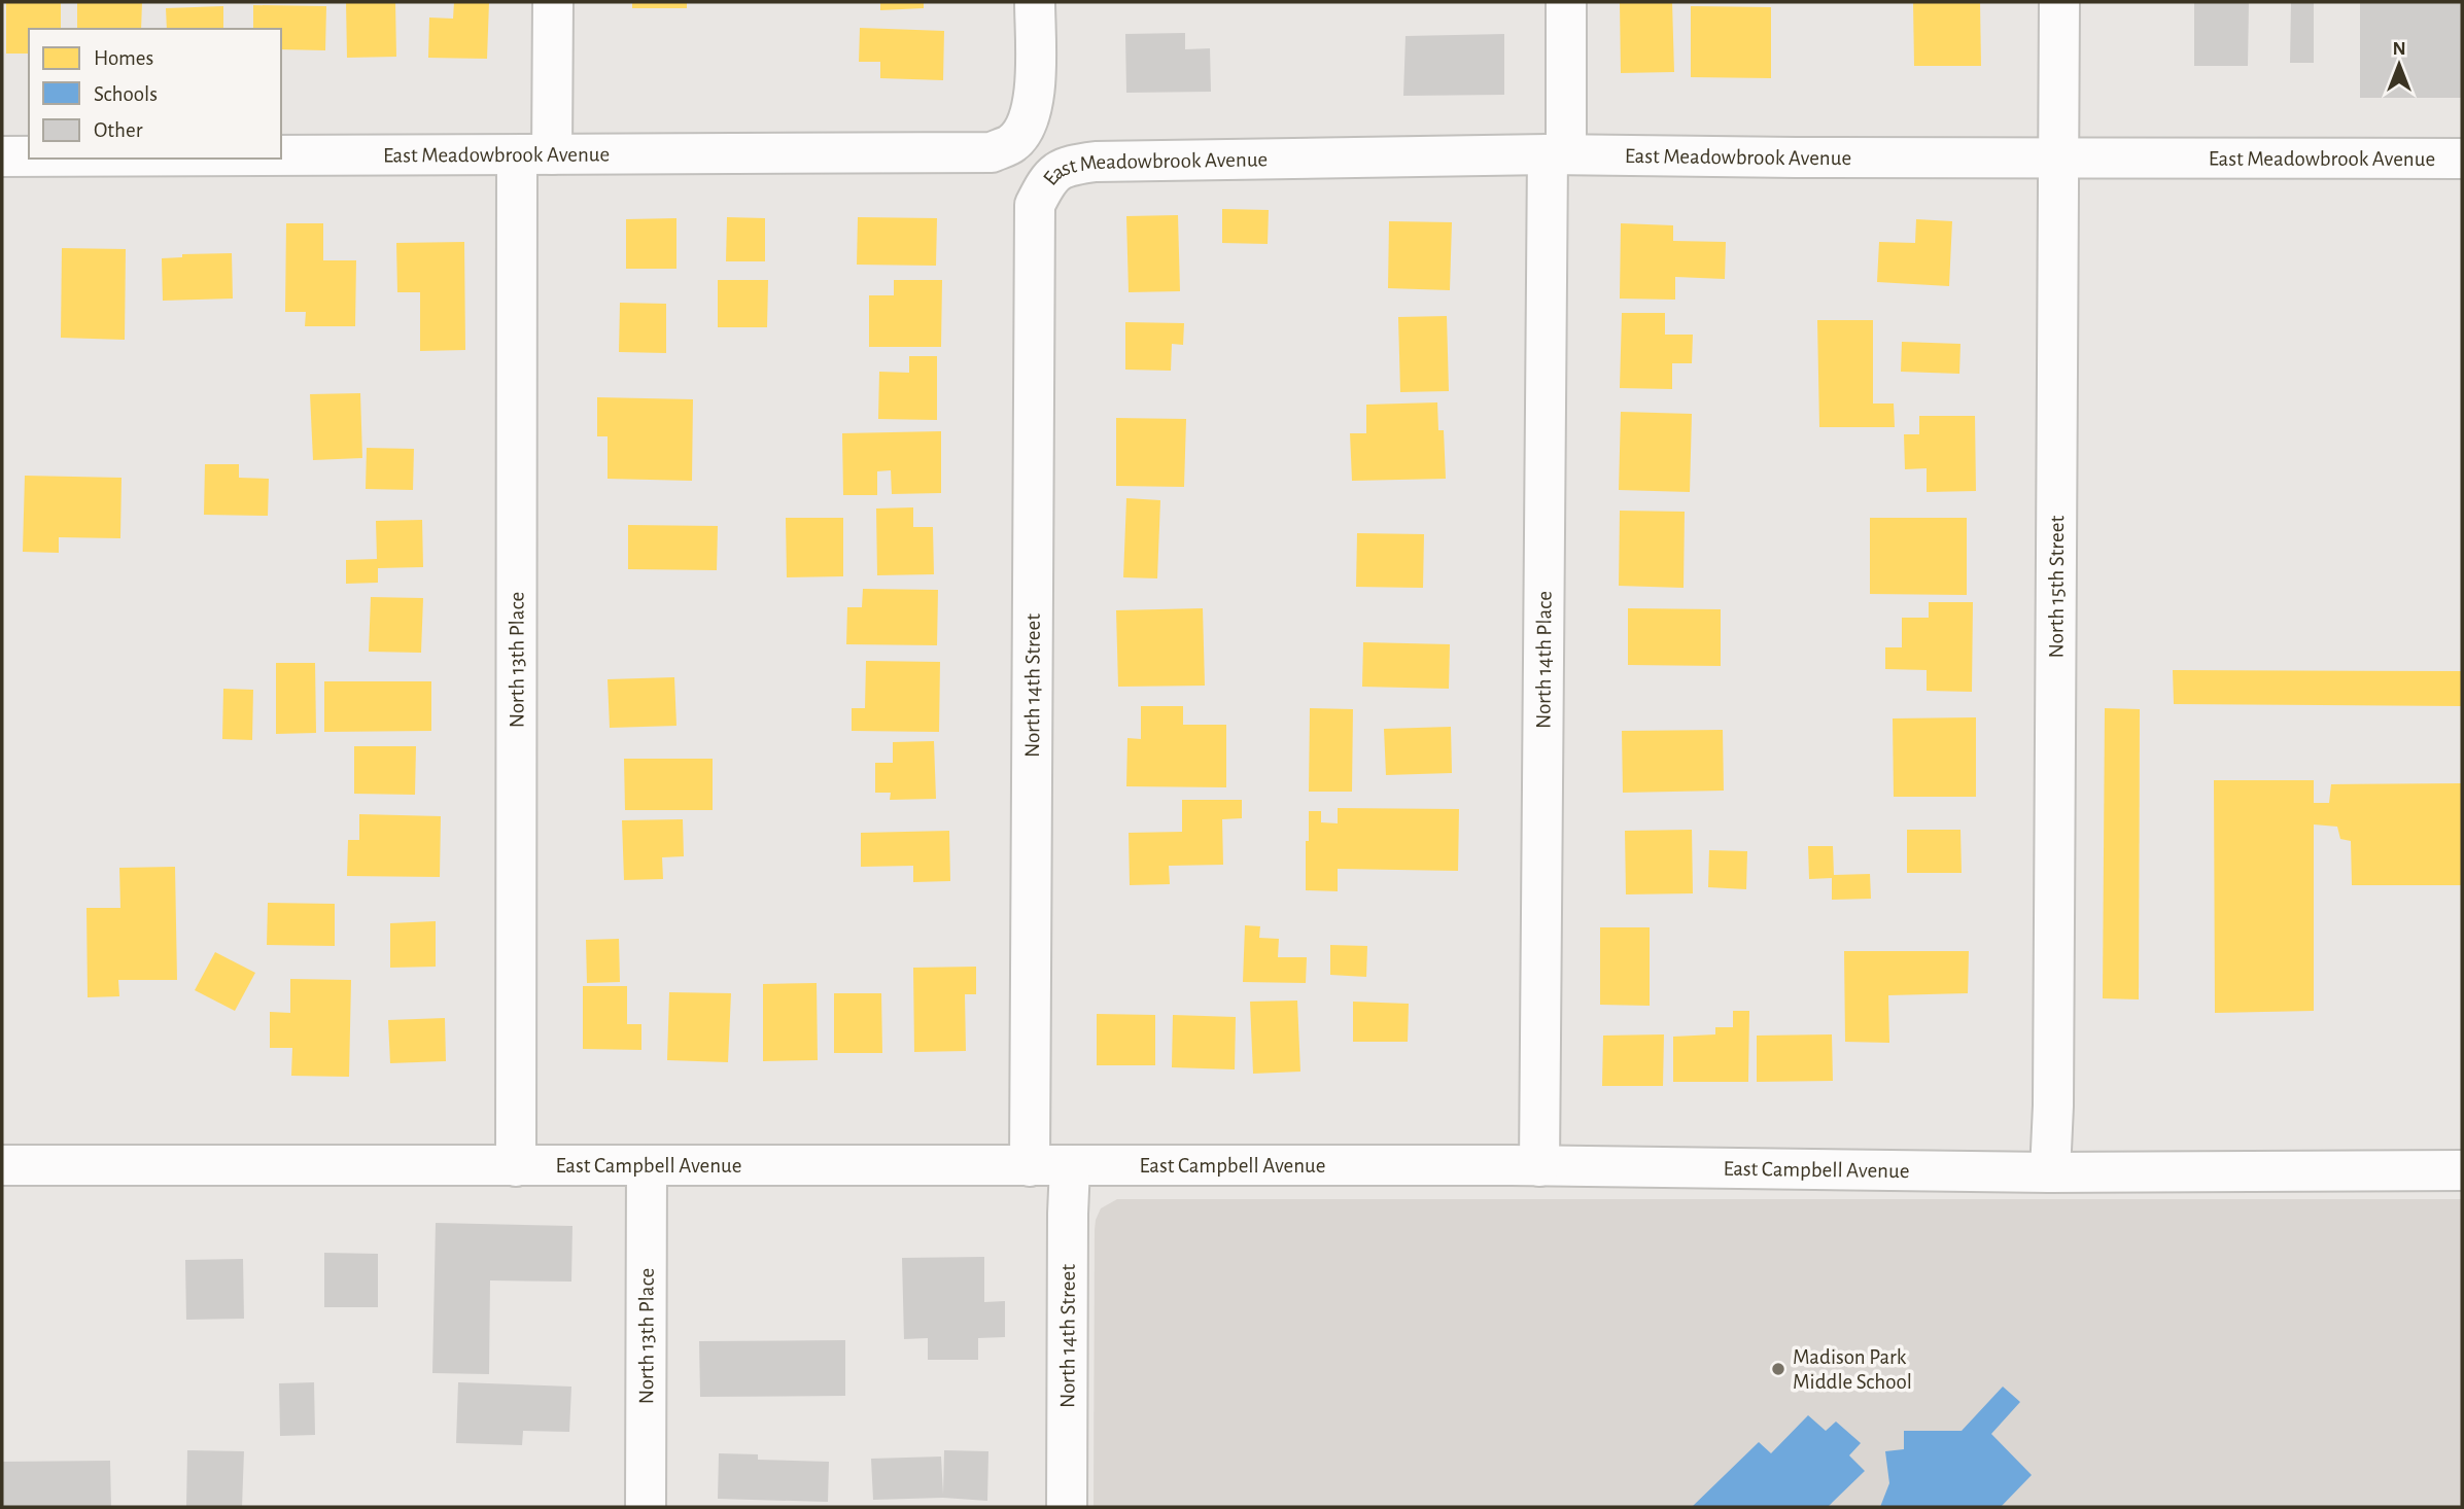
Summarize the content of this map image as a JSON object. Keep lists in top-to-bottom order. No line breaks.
{"streets":{"street":["East Meadowbrook Avenue","North 15th Street","North 14th Place","North 13th Place","North 14th Street","East Campbell Avenue"]},"crossings":[["East Meadowbrook Avenue","North 15th Street"],["East Meadowbrook Avenue","North 14th Place"],["East Meadowbrook Avenue","North 13th Place"],["East Meadowbrook Avenue","North 14th Street"],["North 15th Street","East Campbell Avenue"],["North 14th Place","East Campbell Avenue"],["North 13th Place","East Campbell Avenue"],["North 14th Street","East Campbell Avenue"]],"places":["Madison Park Middle School"],"legend":["Homes","Schools","Other"],"north":"top"}
